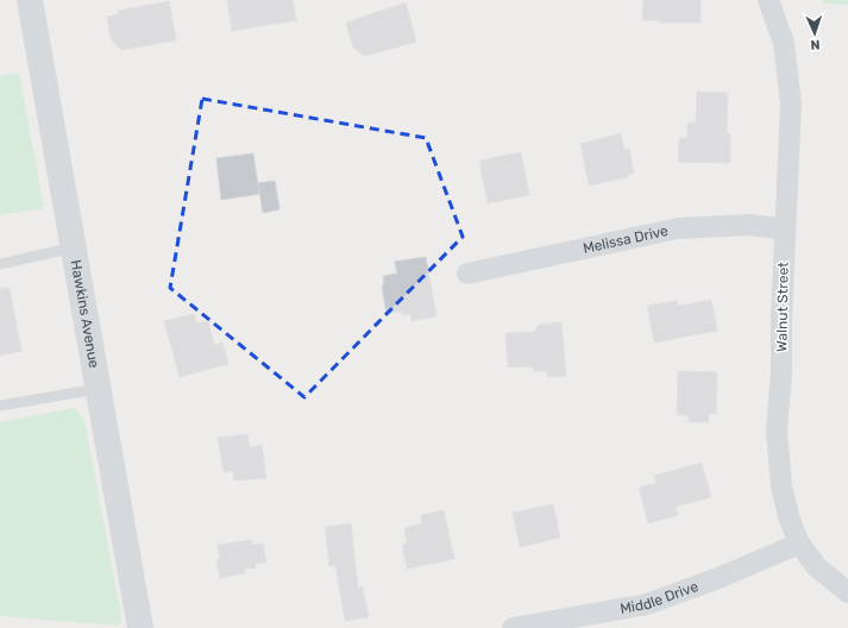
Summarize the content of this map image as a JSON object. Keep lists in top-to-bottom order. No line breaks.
{"streets":{"street":["Melissa Drive","Walnut Street","Hawkins Avenue","Middle Drive"]},"crossings":[["Melissa Drive","Walnut Street"],["Walnut Street","Middle Drive"]],"north":"bottom"}
